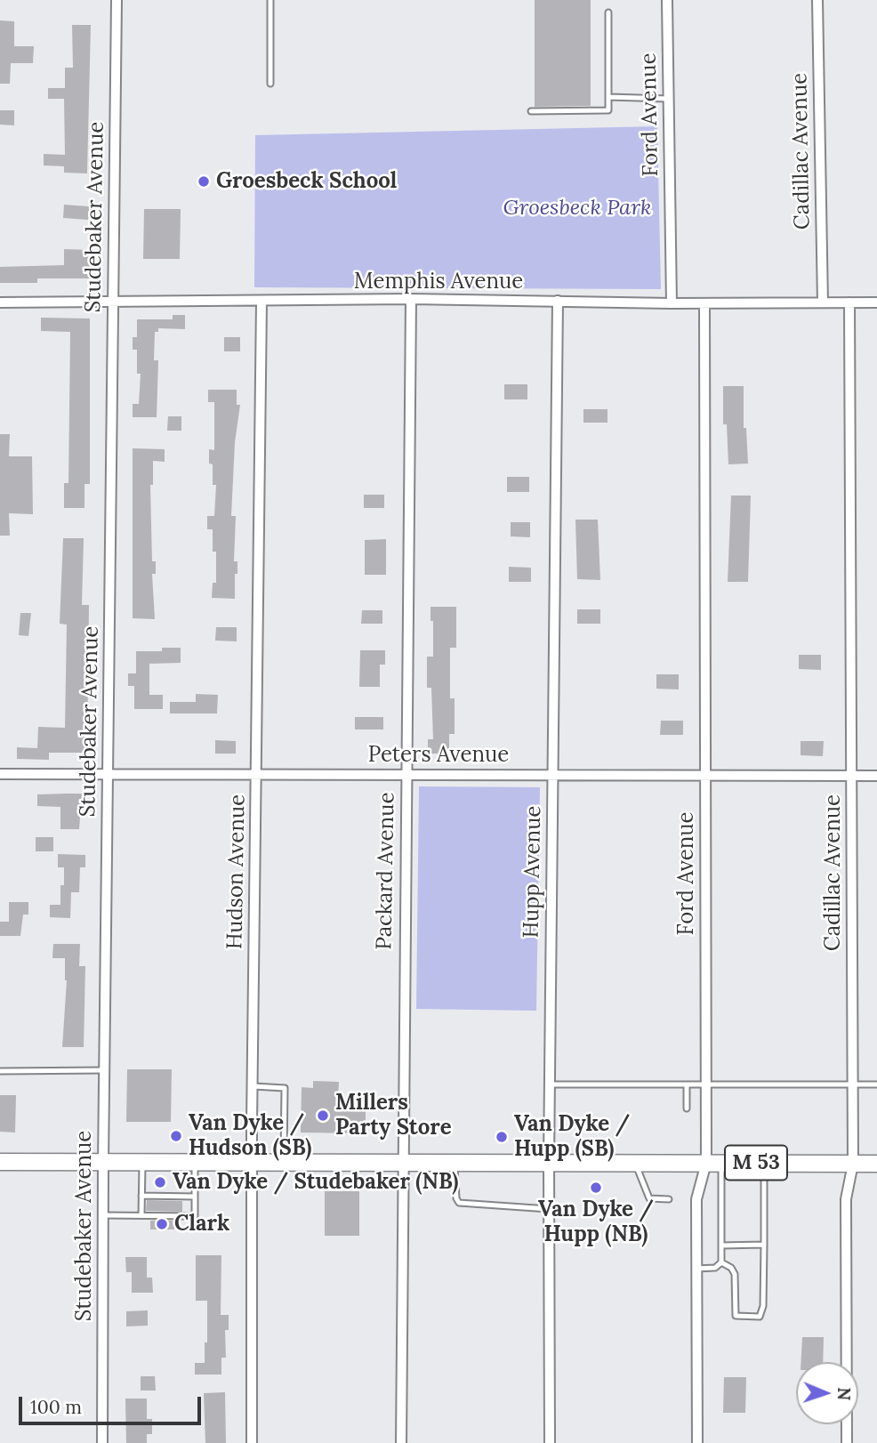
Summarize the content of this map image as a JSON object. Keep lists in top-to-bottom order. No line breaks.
{"streets":{"main road":["M 53"],"street":["Ford Avenue","Cadillac Avenue","Studebaker Avenue","Memphis Avenue","Peters Avenue","Packard Avenue","Hudson Avenue","Hupp Avenue"]},"crossings":[["Ford Avenue","Memphis Avenue"],["Ford Avenue","Peters Avenue"],["Ford Avenue","M 53"],["Cadillac Avenue","Memphis Avenue"],["Cadillac Avenue","Peters Avenue"],["Cadillac Avenue","M 53"],["Studebaker Avenue","Memphis Avenue"],["Studebaker Avenue","Peters Avenue"],["Studebaker Avenue","M 53"],["Memphis Avenue","Packard Avenue"],["Memphis Avenue","Hudson Avenue"],["Memphis Avenue","Hupp Avenue"],["Peters Avenue","Packard Avenue"],["Peters Avenue","Hudson Avenue"],["Peters Avenue","Hupp Avenue"],["Packard Avenue","M 53"],["Hudson Avenue","M 53"],["Hupp Avenue","M 53"]],"parks":["Groesbeck Park"],"places":["Groesbeck School","Millers Party Store","Van Dyke / Hudson (SB)","Van Dyke / Hupp (SB)","Van Dyke / Studebaker (NB)","Van Dyke / Hupp (NB)","Clark"],"scale_bar":"100 m","north":"right"}
